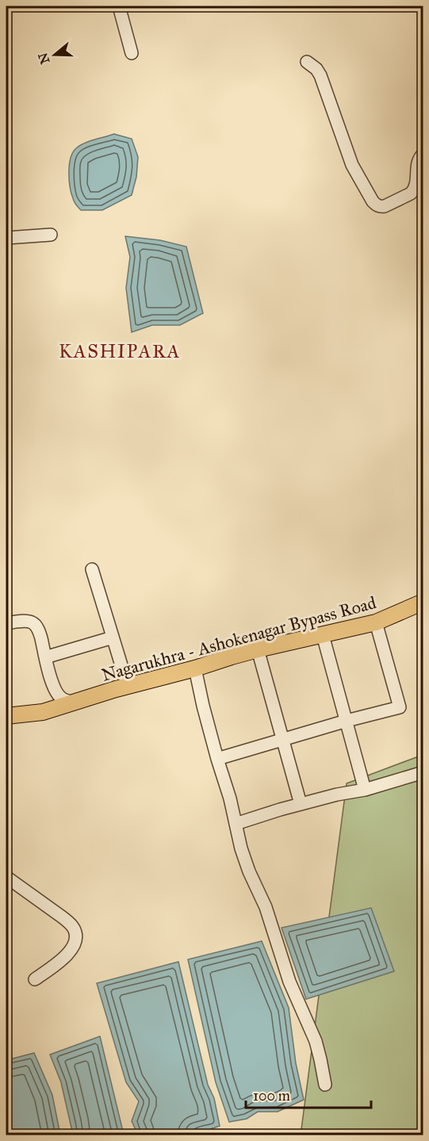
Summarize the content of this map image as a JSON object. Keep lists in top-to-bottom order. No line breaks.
{"streets":{"main road":["Nagarukhra - Ashokenagar Bypass Road"]},"districts":["KASHIPARA"],"scale_bar":"100 m","north":"left"}
